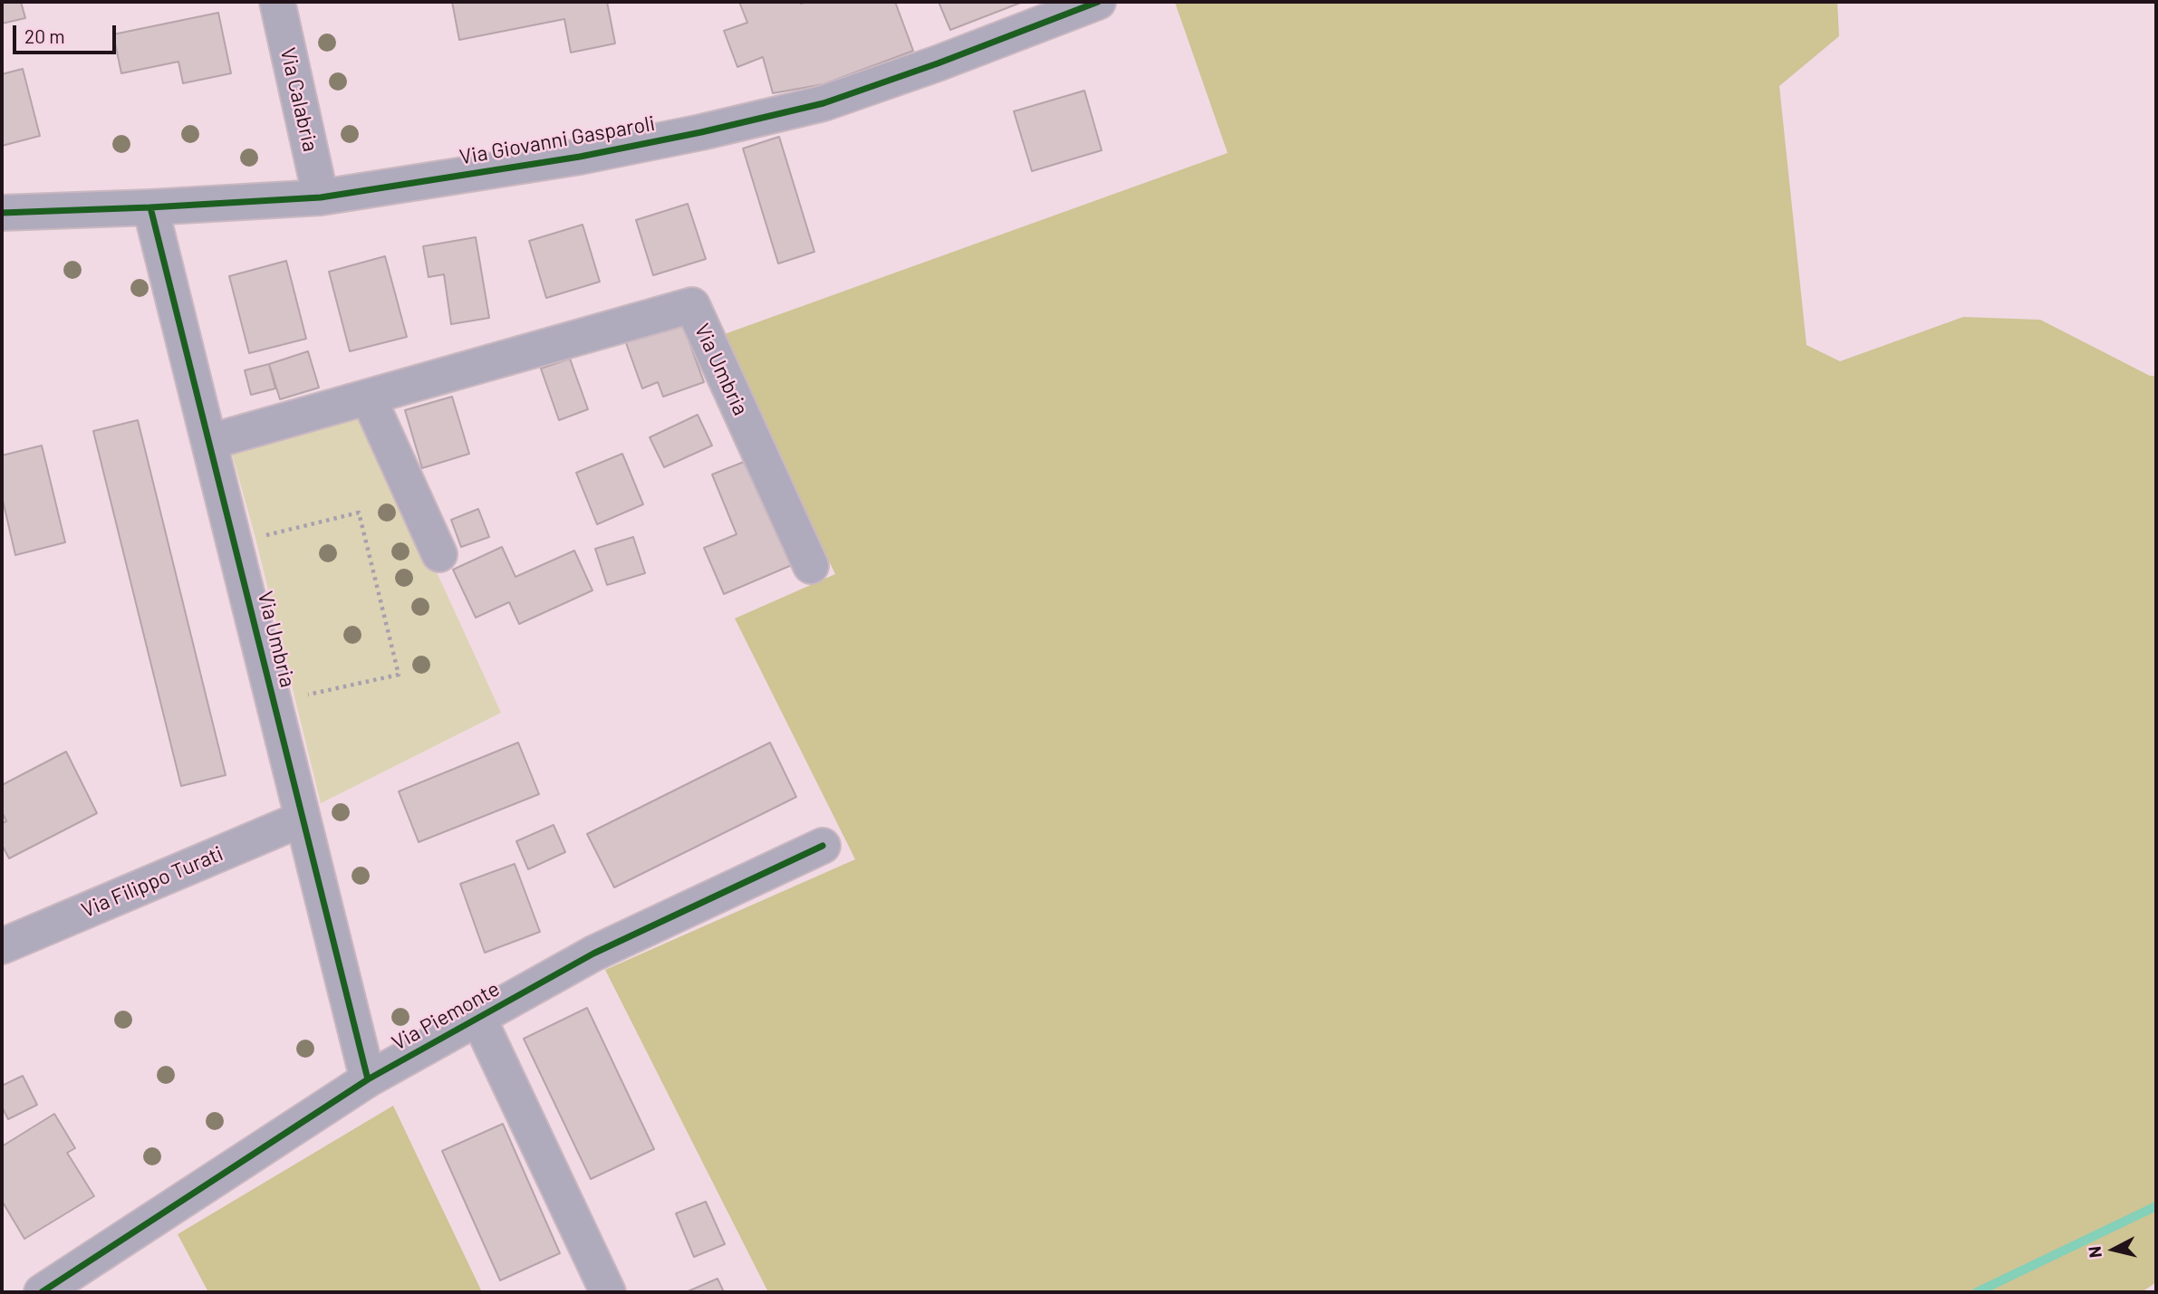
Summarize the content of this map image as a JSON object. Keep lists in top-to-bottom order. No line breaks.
{"streets":{"street":["Via Calabria","Via Giovanni Gasparoli","Via Umbria","Via Filippo Turati","Via Piemonte"]},"crossings":[["Via Calabria","Via Giovanni Gasparoli"],["Via Giovanni Gasparoli","Via Umbria"],["Via Umbria","Via Filippo Turati"],["Via Umbria","Via Piemonte"]],"scale_bar":"20 m","north":"left"}
